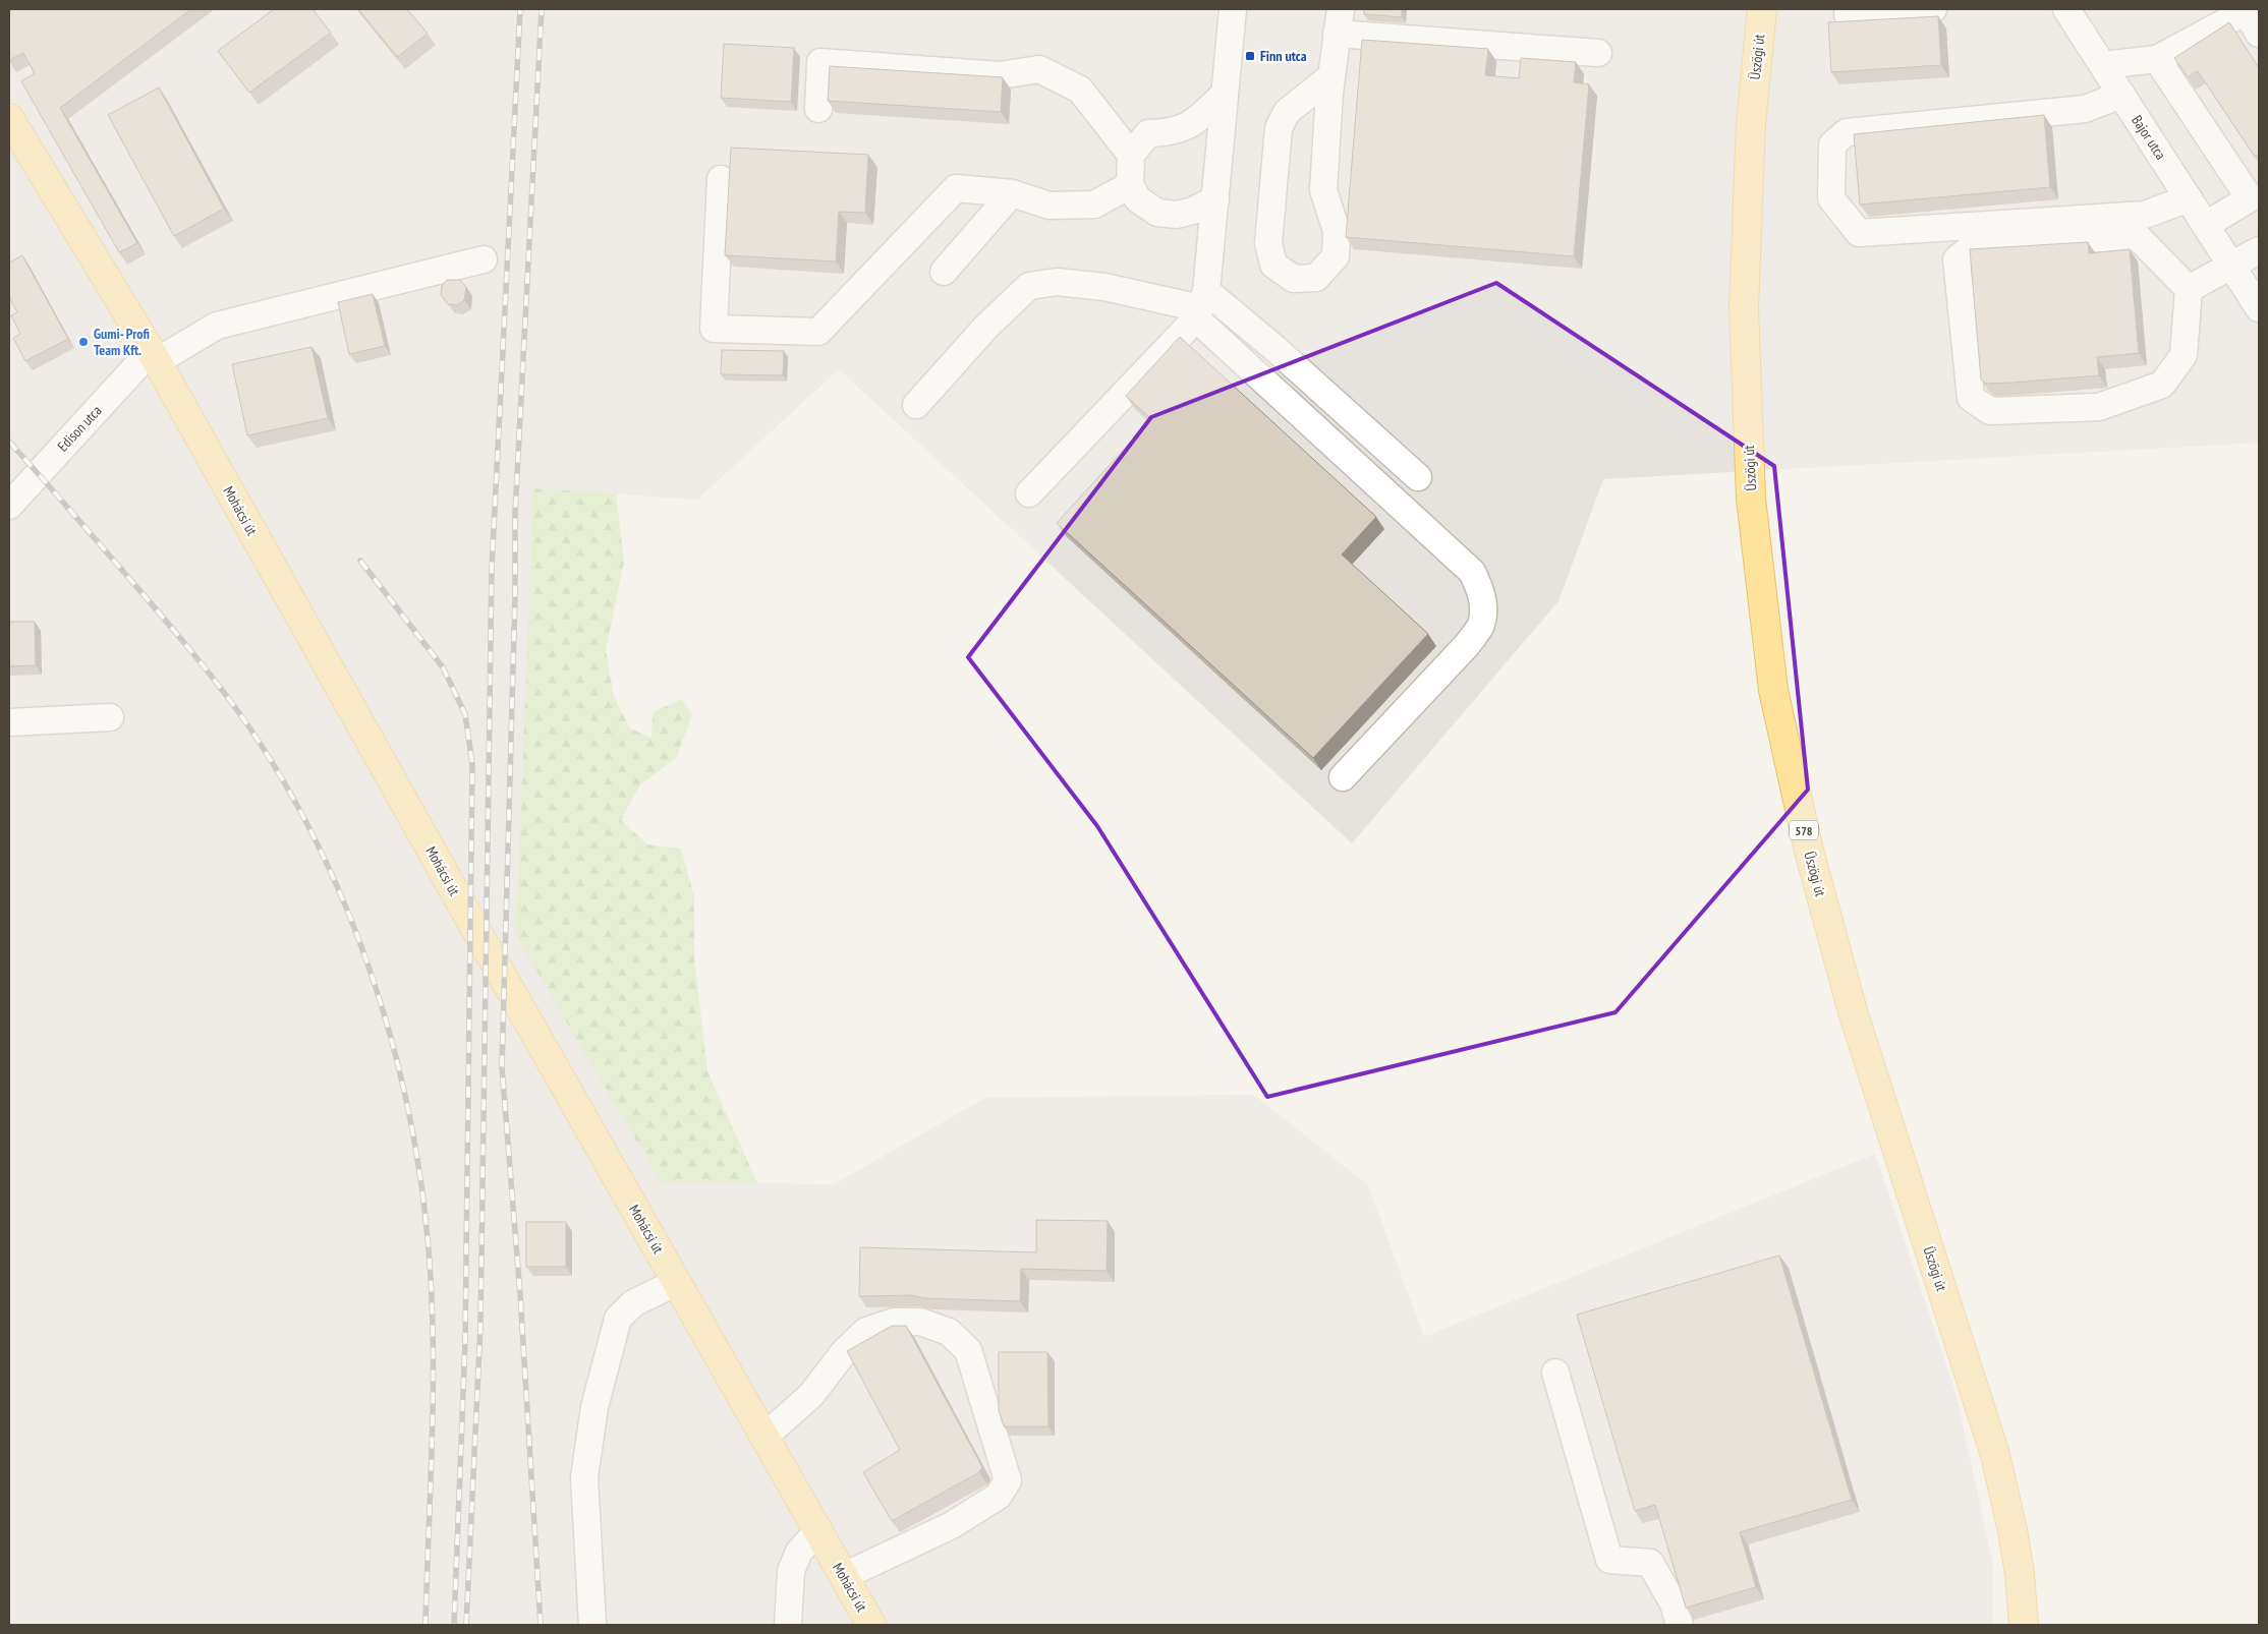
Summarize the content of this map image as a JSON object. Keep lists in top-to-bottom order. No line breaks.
{"streets":{"main road":["Üszögi út","Mohácsi út","578"],"street":["Bajor utca","Edison utca"]},"crossings":[["Edison utca","Mohácsi út"]],"places":{"transit":["Finn utca"],"other":["Gumi- Profi Team Kft."]}}
